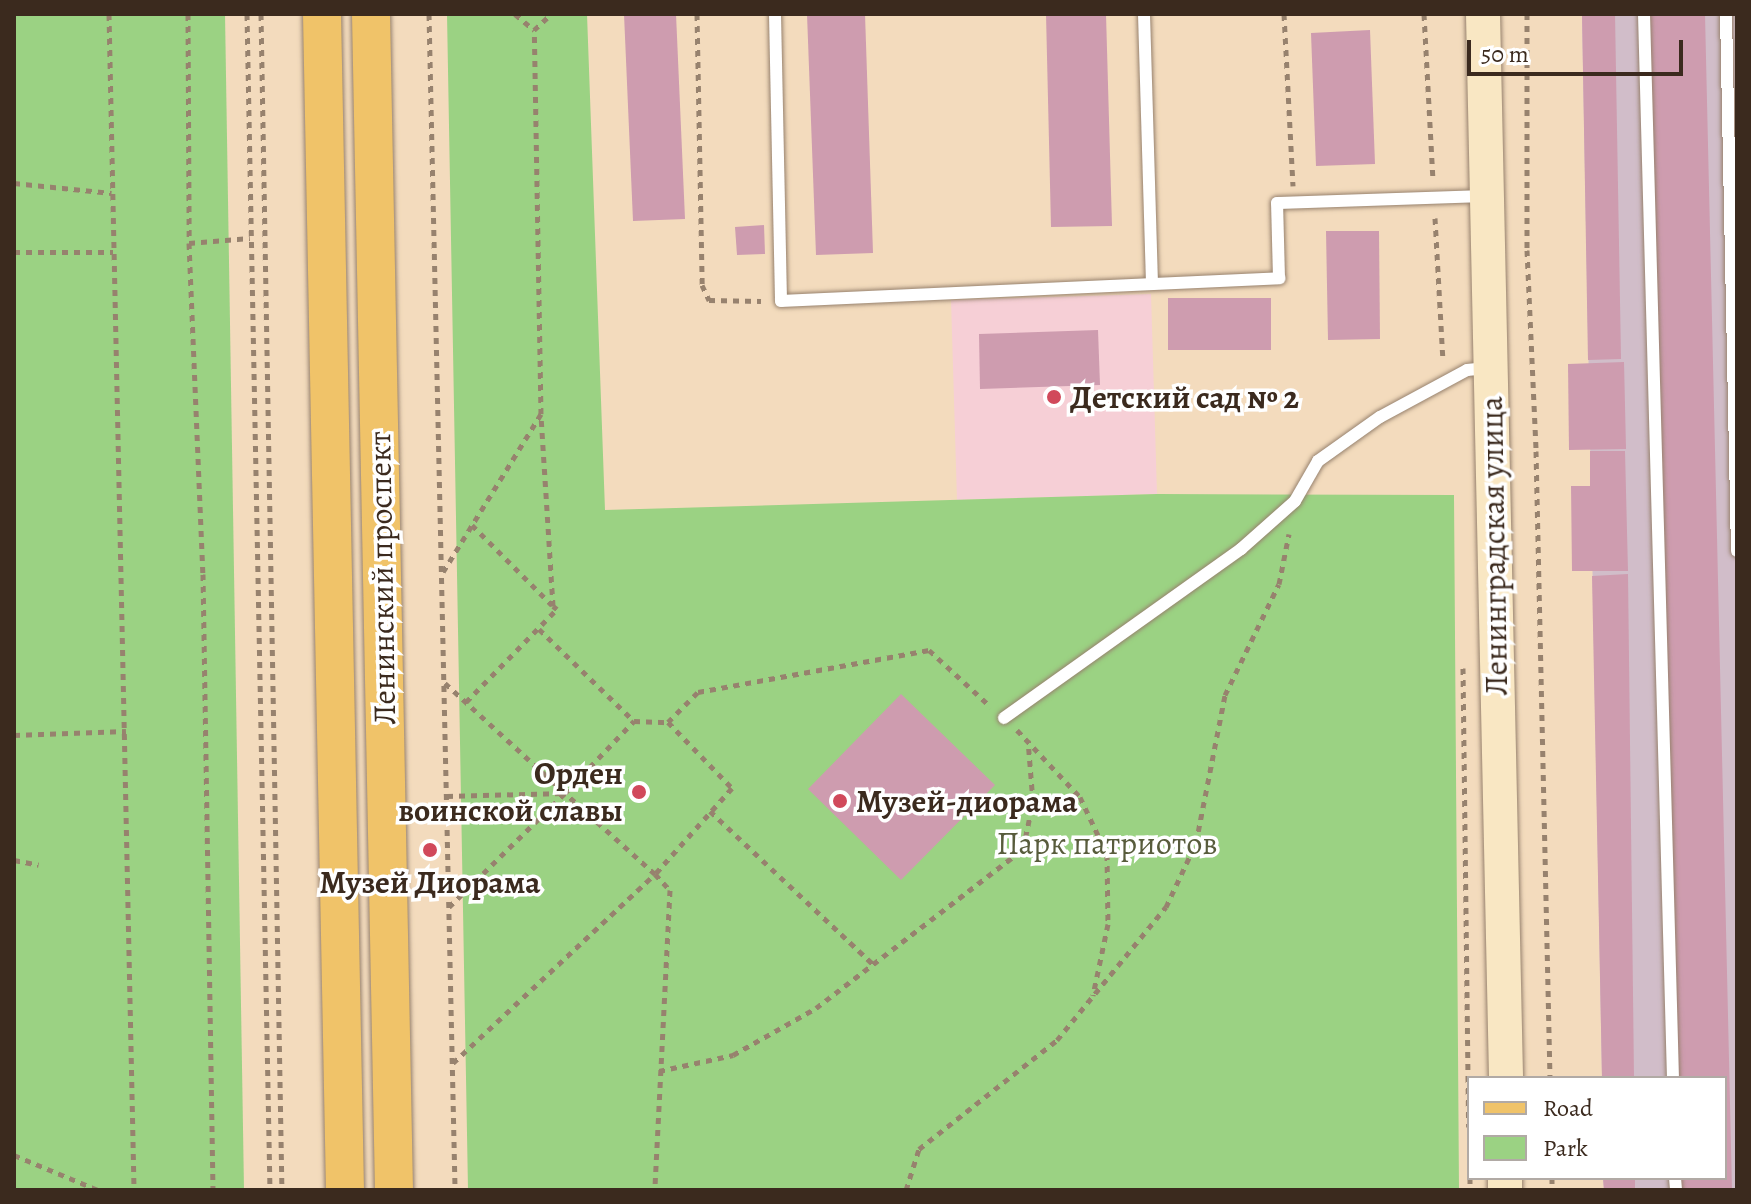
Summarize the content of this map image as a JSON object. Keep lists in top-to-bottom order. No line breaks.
{"streets":{"main road":["Ленинградская улица","Ленинский проспект"]},"parks":["Парк патриотов"],"places":["Детский сад № 2","Орден воинской славы","Музей-диорама","Музей Диорама"],"legend":["Road","Park"],"scale_bar":"50 m"}
